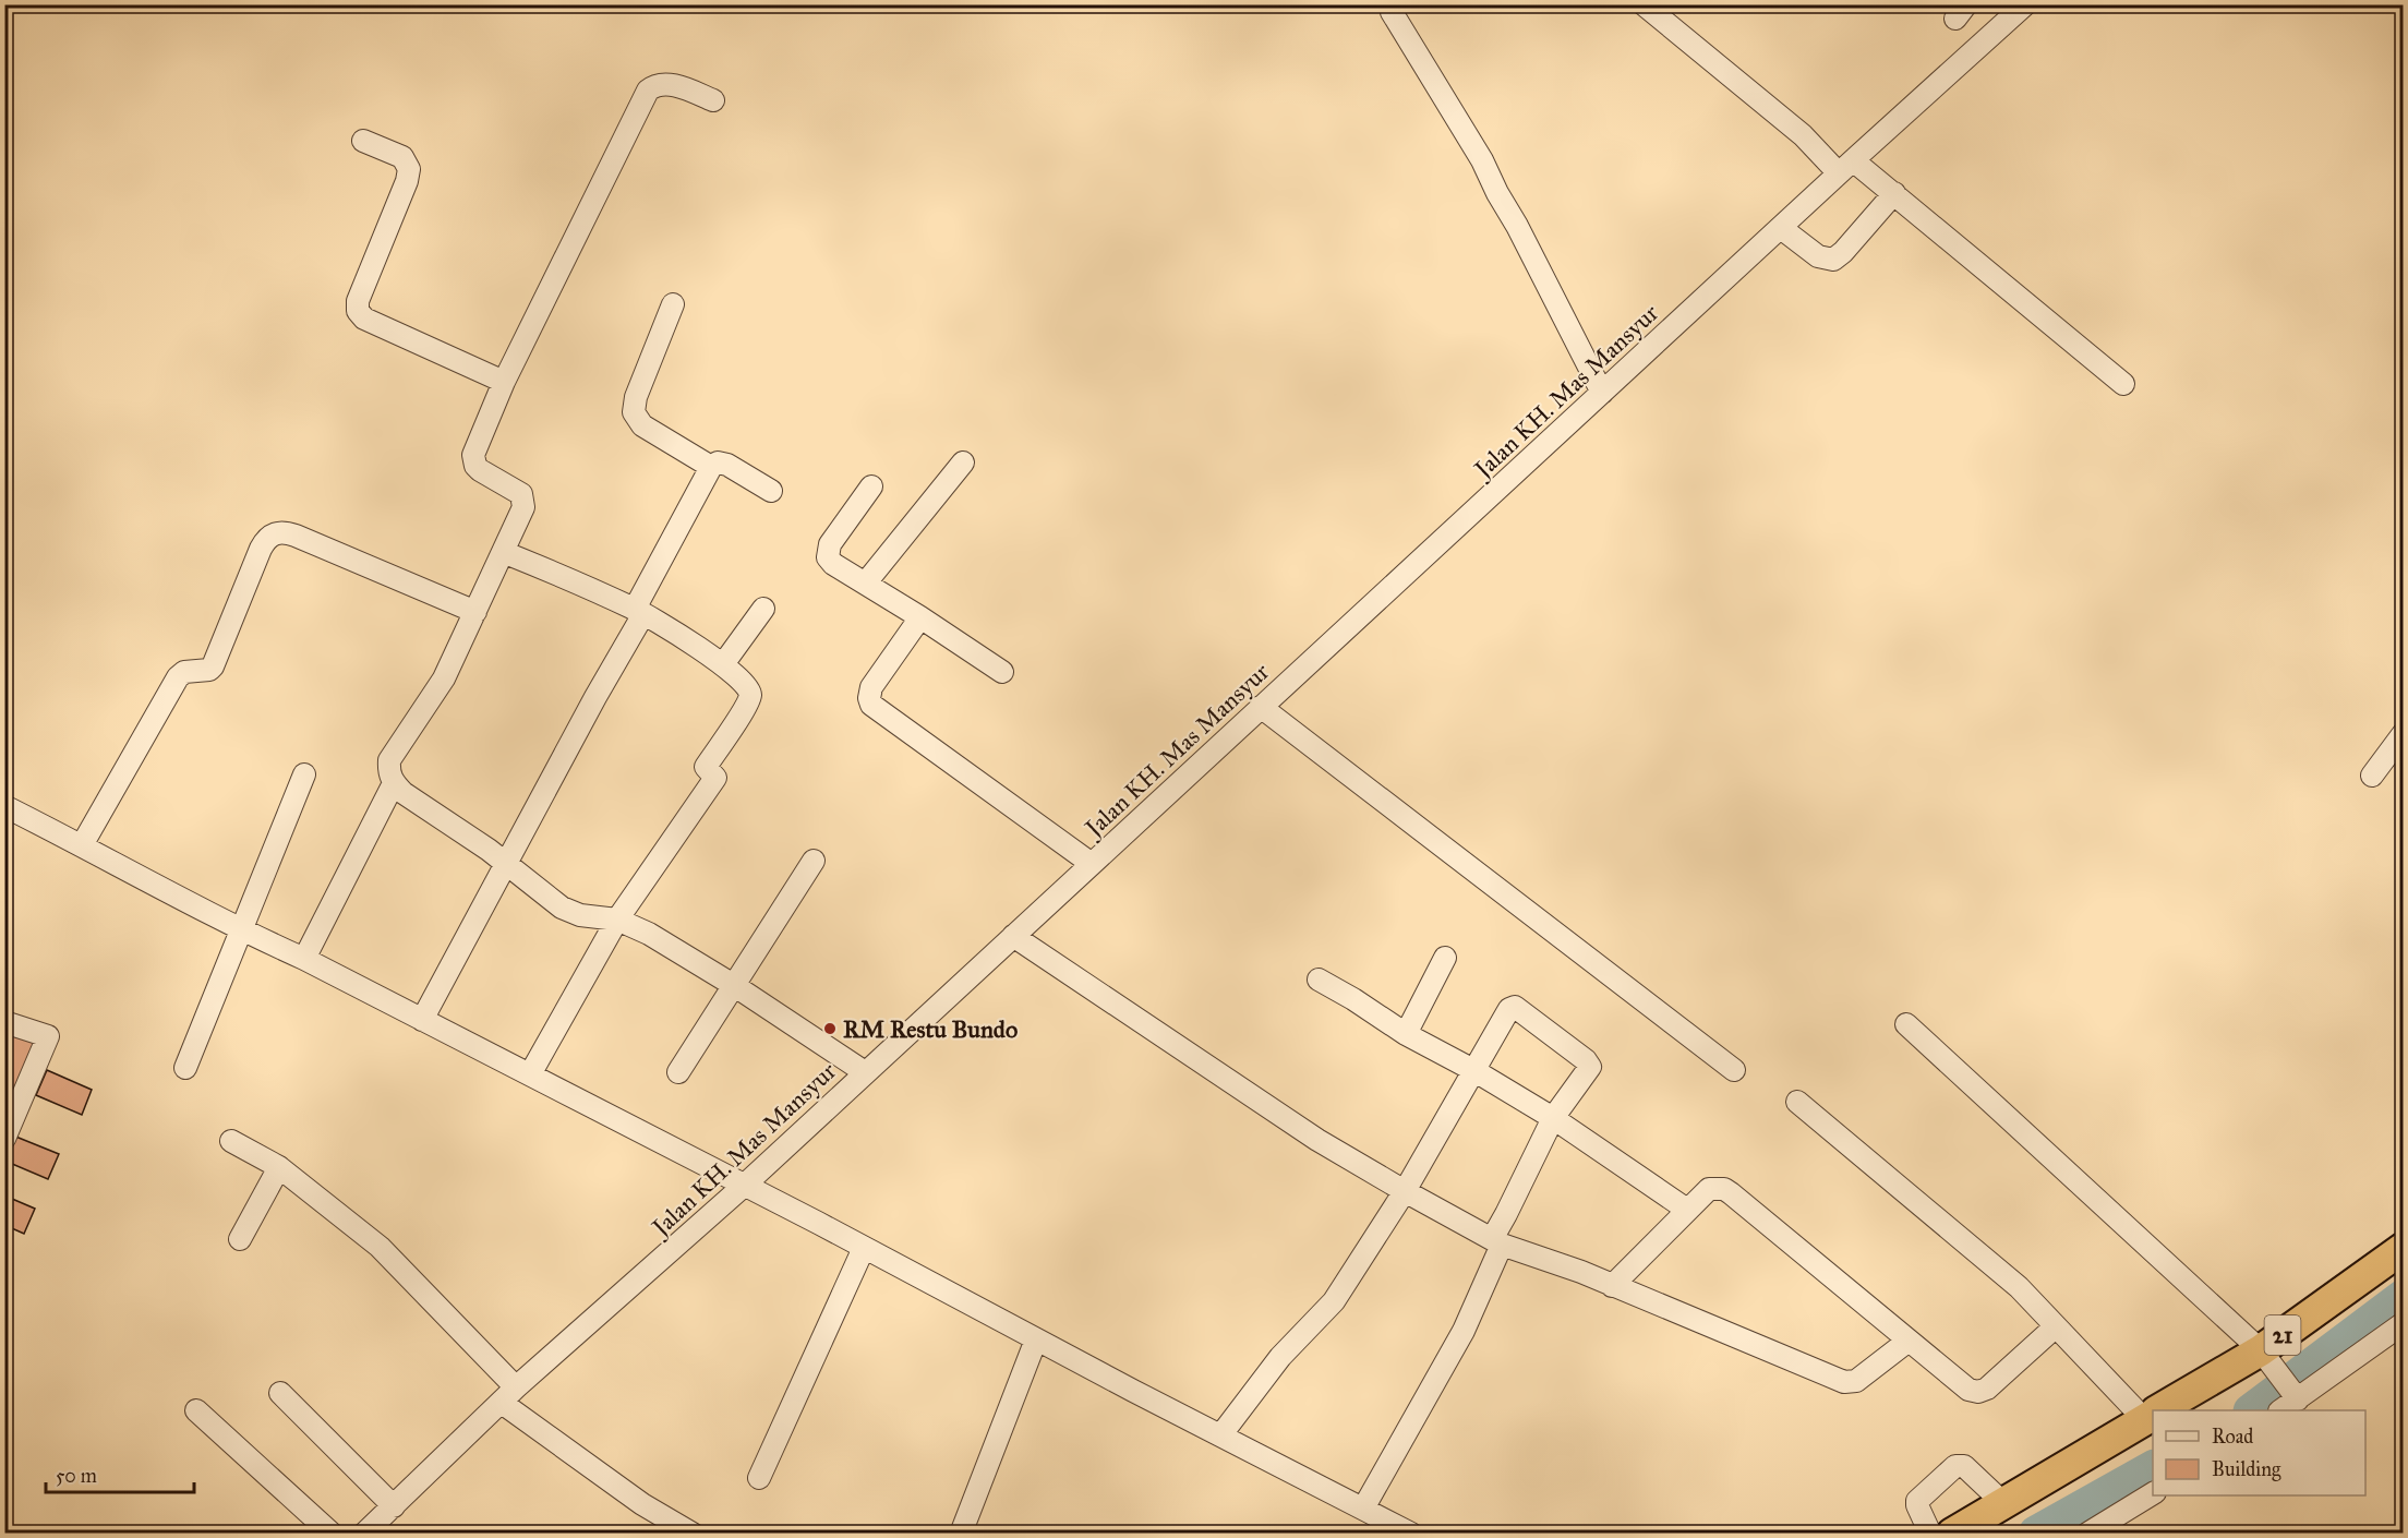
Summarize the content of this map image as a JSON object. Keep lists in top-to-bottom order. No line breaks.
{"streets":{"highway":["21"],"street":["Jalan KH. Mas Mansyur"]},"places":["RM Restu Bundo"],"legend":["Road","Building"],"scale_bar":"50 m"}
